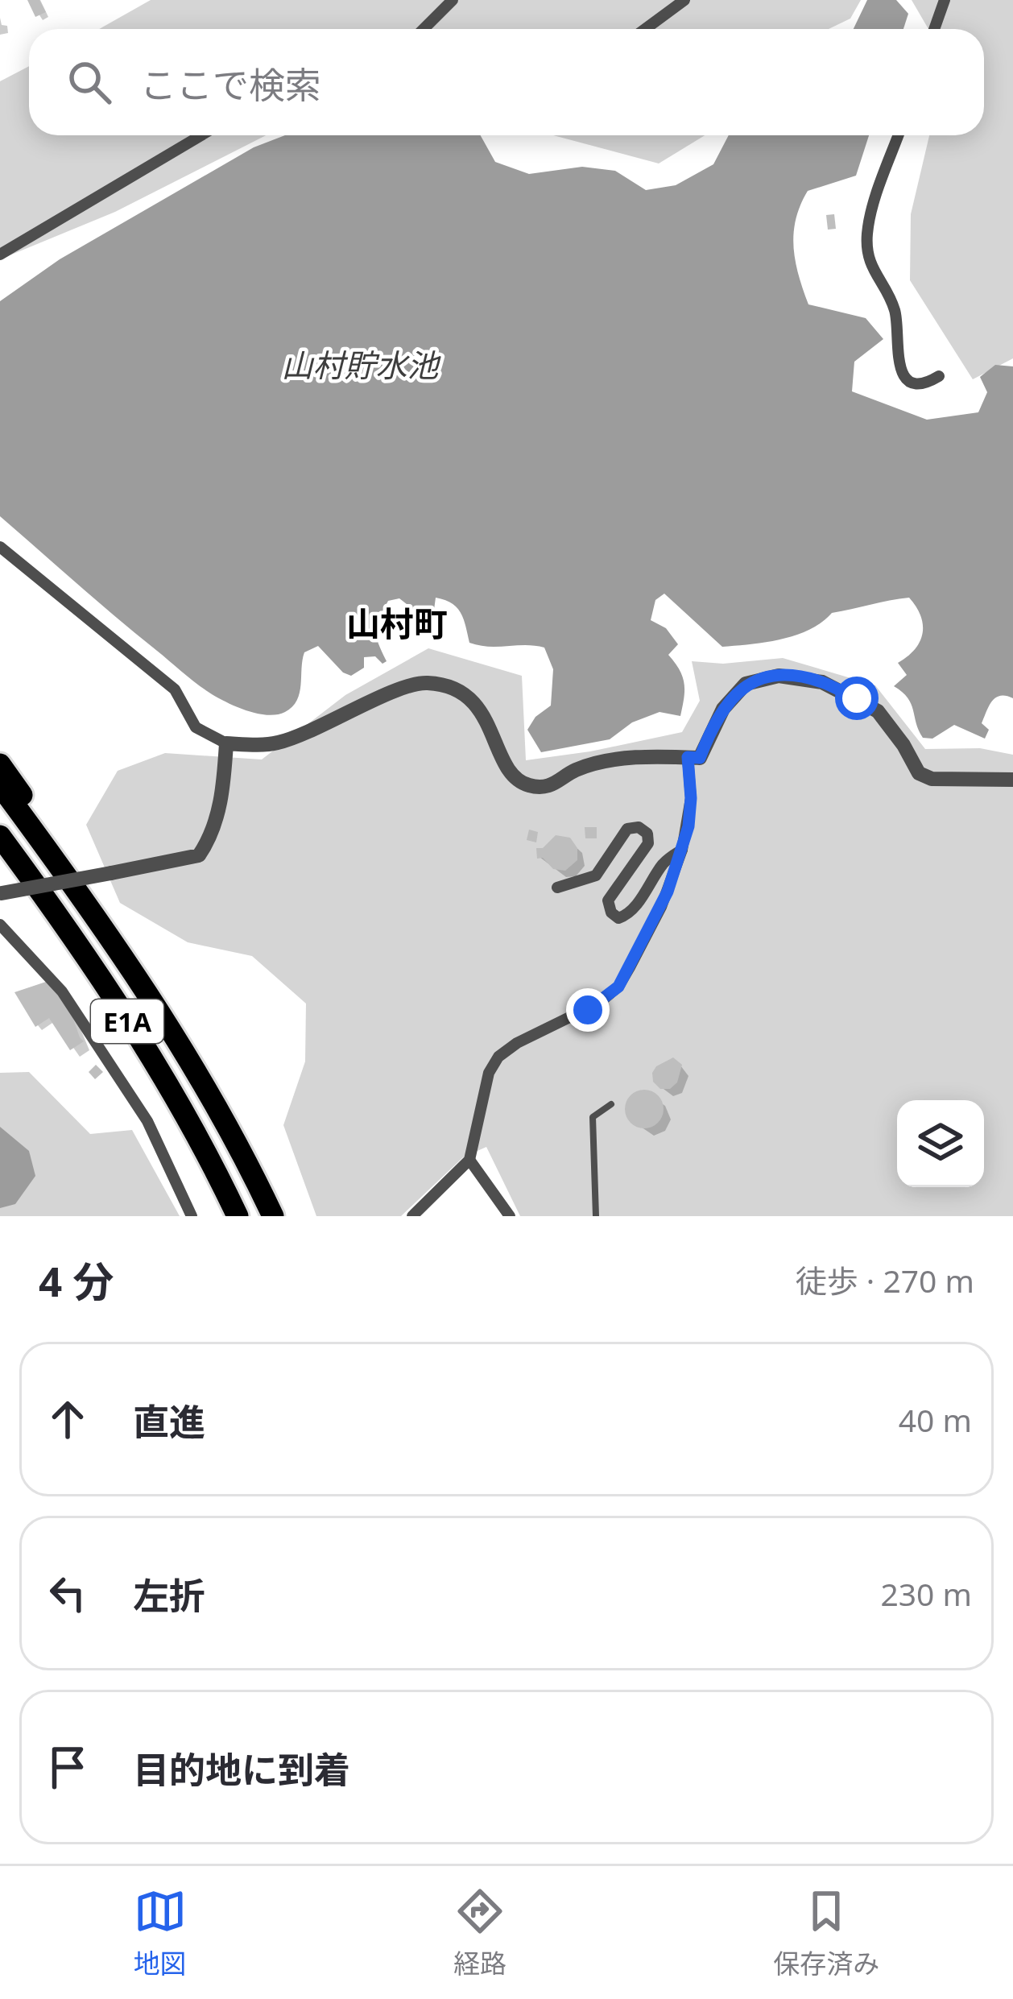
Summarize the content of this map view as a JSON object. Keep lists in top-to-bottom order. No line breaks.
{"streets":{"highway":["E1A"]},"districts":["山村町"],"water":["山村貯水池"],"page":{"search":"ここで検索","heading":["4 分","徒歩 · 270 m"],"list":[["直進","40 m"],["左折","230 m"],"目的地に到着"],"nav":["地図","経路","保存済み"]}}
